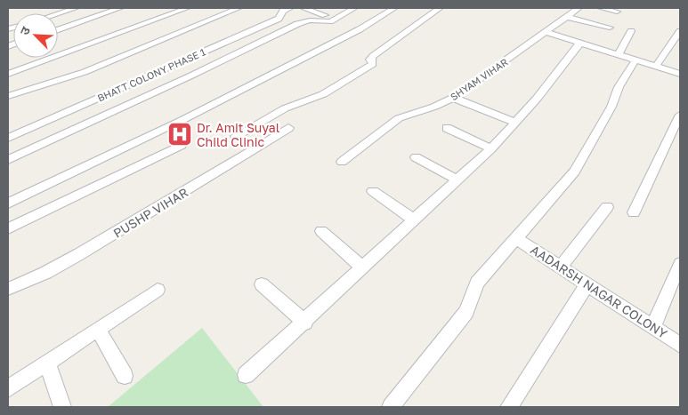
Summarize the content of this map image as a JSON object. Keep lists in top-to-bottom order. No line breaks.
{"streets":{"street":["BHATT COLONY PHASE 1","SHYAM VIHAR","PUSHP VIHAR","AADARSH NAGAR COLONY"]},"places":{"hospital":["Dr. Amit Suyal Child Clinic"]},"north":"top left"}
